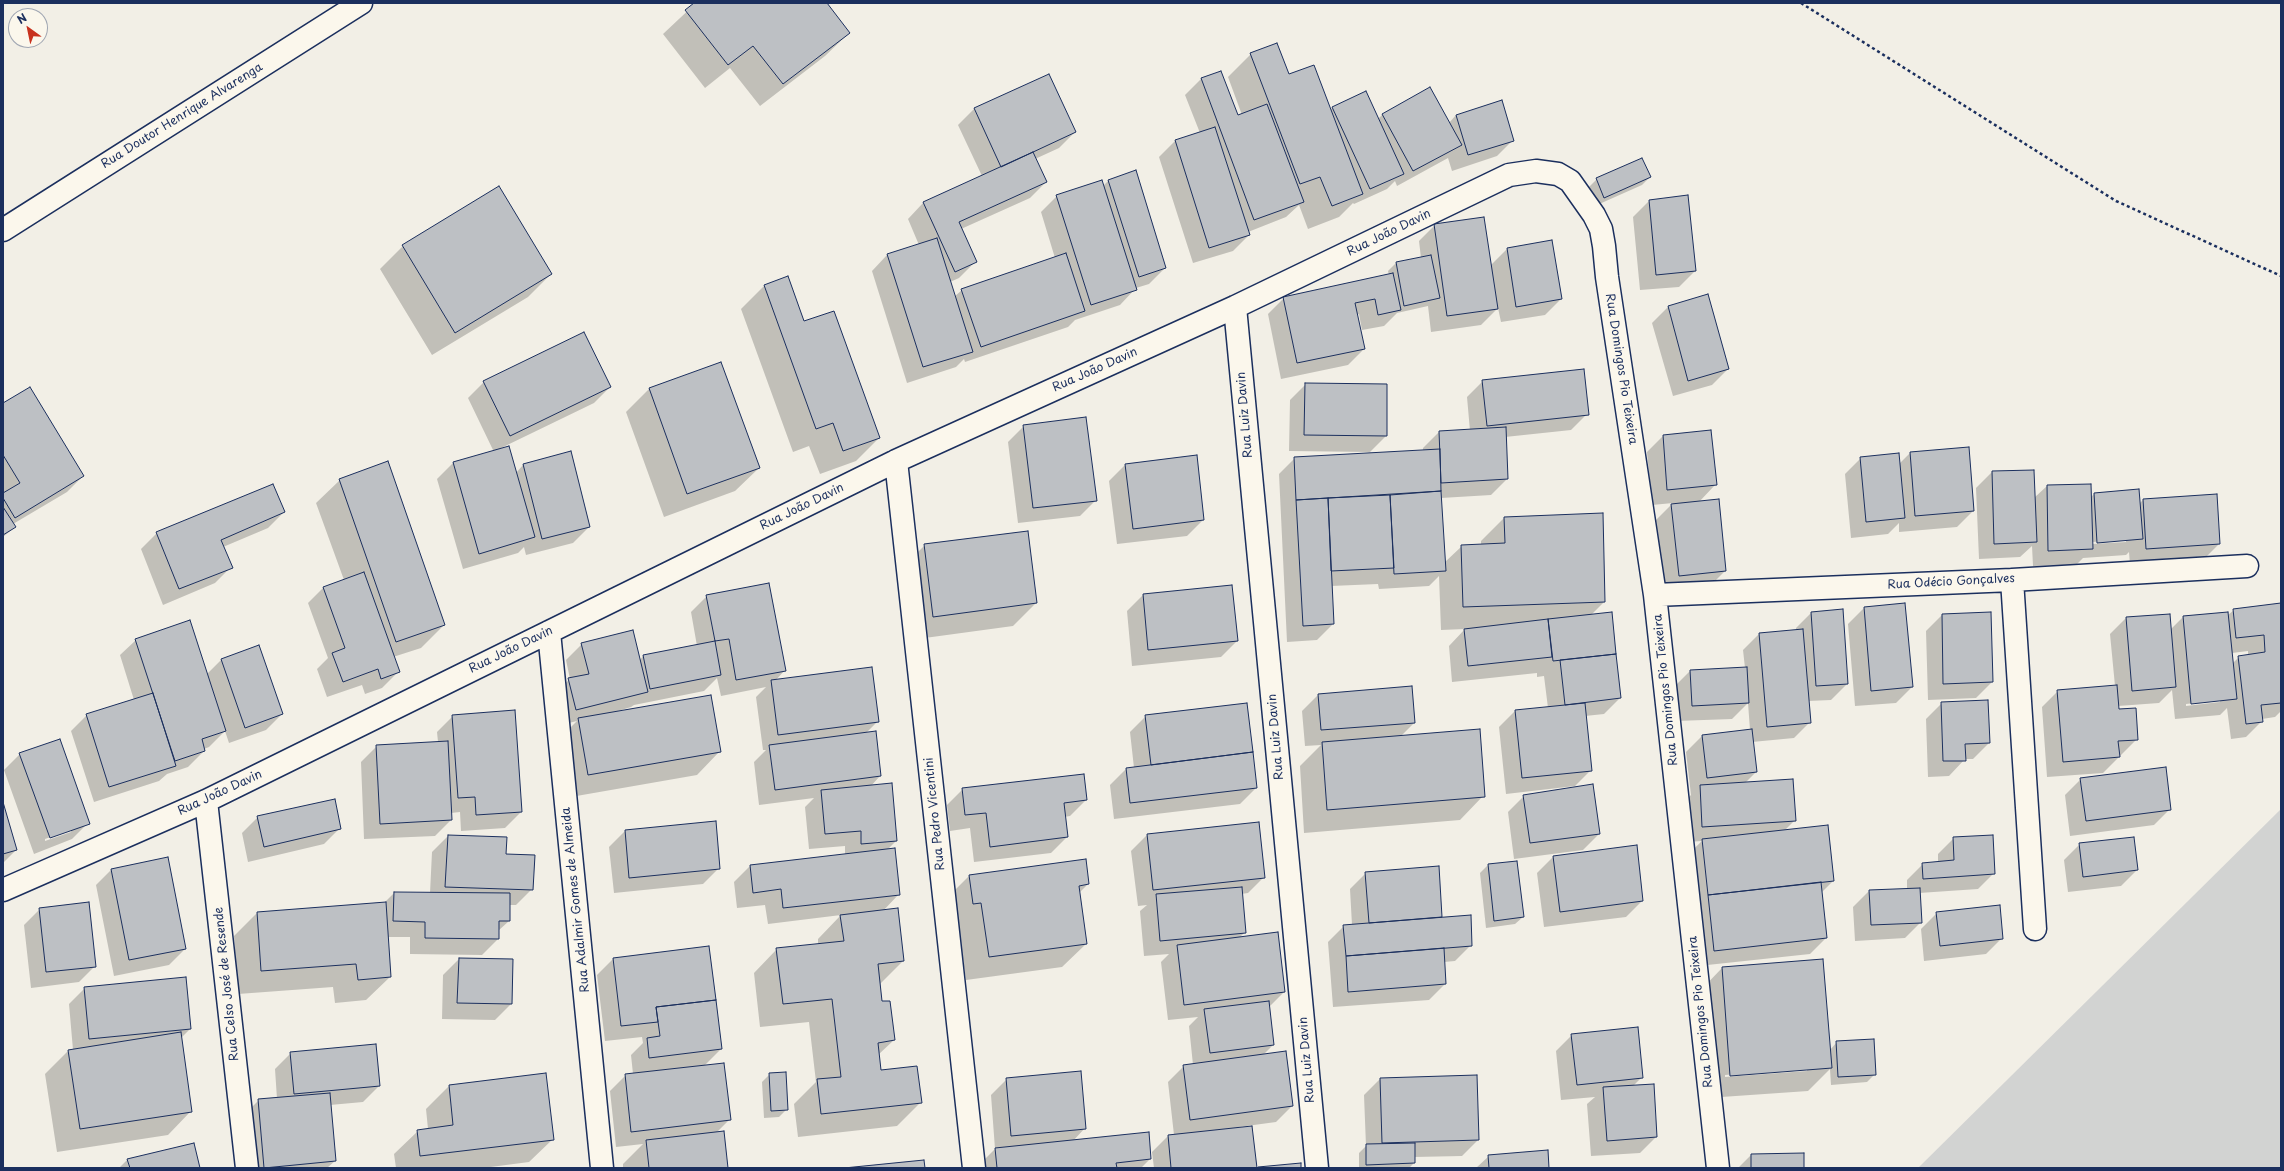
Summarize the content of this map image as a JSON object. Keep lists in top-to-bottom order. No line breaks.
{"streets":{"street":["Rua Doutor Henrique Alvarenga","Rua João Davin","Rua Domingos Pio Teixeira","Rua Luiz Davin","Rua Odécio Gonçalves","Rua Pedro Vicentini","Rua Adalmir Gomes de Almeida","Rua Celso José de Resende"]},"crossings":[["Rua João Davin","Rua Domingos Pio Teixeira"],["Rua João Davin","Rua Luiz Davin"],["Rua João Davin","Rua Pedro Vicentini"],["Rua João Davin","Rua Adalmir Gomes de Almeida"],["Rua João Davin","Rua Celso José de Resende"],["Rua Domingos Pio Teixeira","Rua Odécio Gonçalves"]],"north":"top left"}
